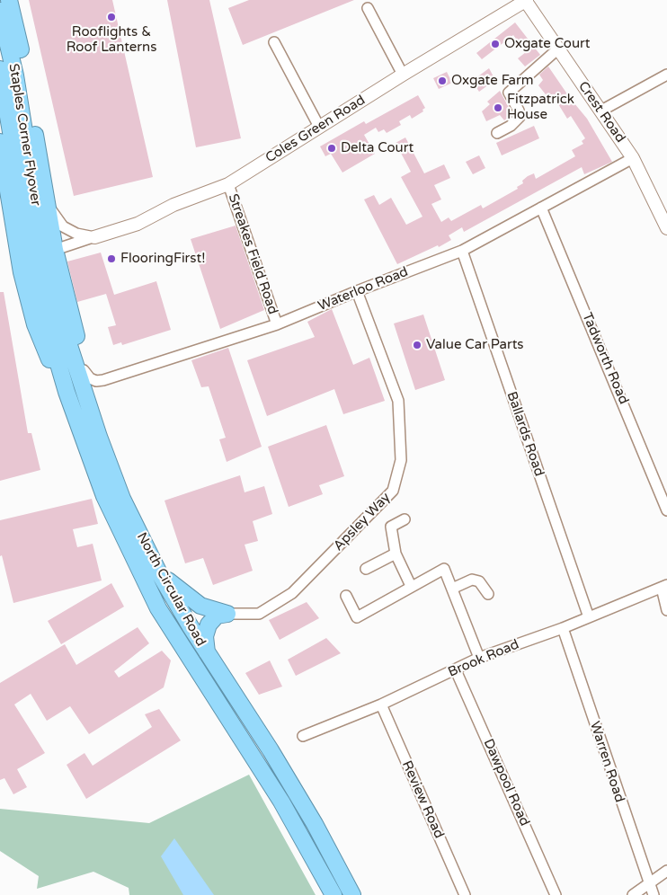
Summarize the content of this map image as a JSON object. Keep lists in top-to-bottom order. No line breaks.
{"streets":{"highway":["Staples Corner Flyover","North Circular Road"],"street":["Crest Road","Coles Green Road","Streakes Field Road","Waterloo Road","Tadworth Road","Ballards Road","Apsley Way","Brook Road","Warren Road","Dawpool Road","Review Road"]},"crossings":[["Crest Road","Coles Green Road"],["Crest Road","Waterloo Road"],["Coles Green Road","Staples Corner Flyover"],["Coles Green Road","Streakes Field Road"],["Coles Green Road","North Circular Road"],["Staples Corner Flyover","North Circular Road"],["Streakes Field Road","Waterloo Road"],["Waterloo Road","Tadworth Road"],["Waterloo Road","Ballards Road"],["Waterloo Road","Apsley Way"],["Ballards Road","Brook Road"],["Brook Road","Warren Road"],["Brook Road","Dawpool Road"],["Brook Road","Review Road"]],"places":["Rooflights & Roof Lanterns","Oxgate Court","Oxgate Farm","Fitzpatrick House","Delta Court","FlooringFirst!","Value Car Parts"]}
